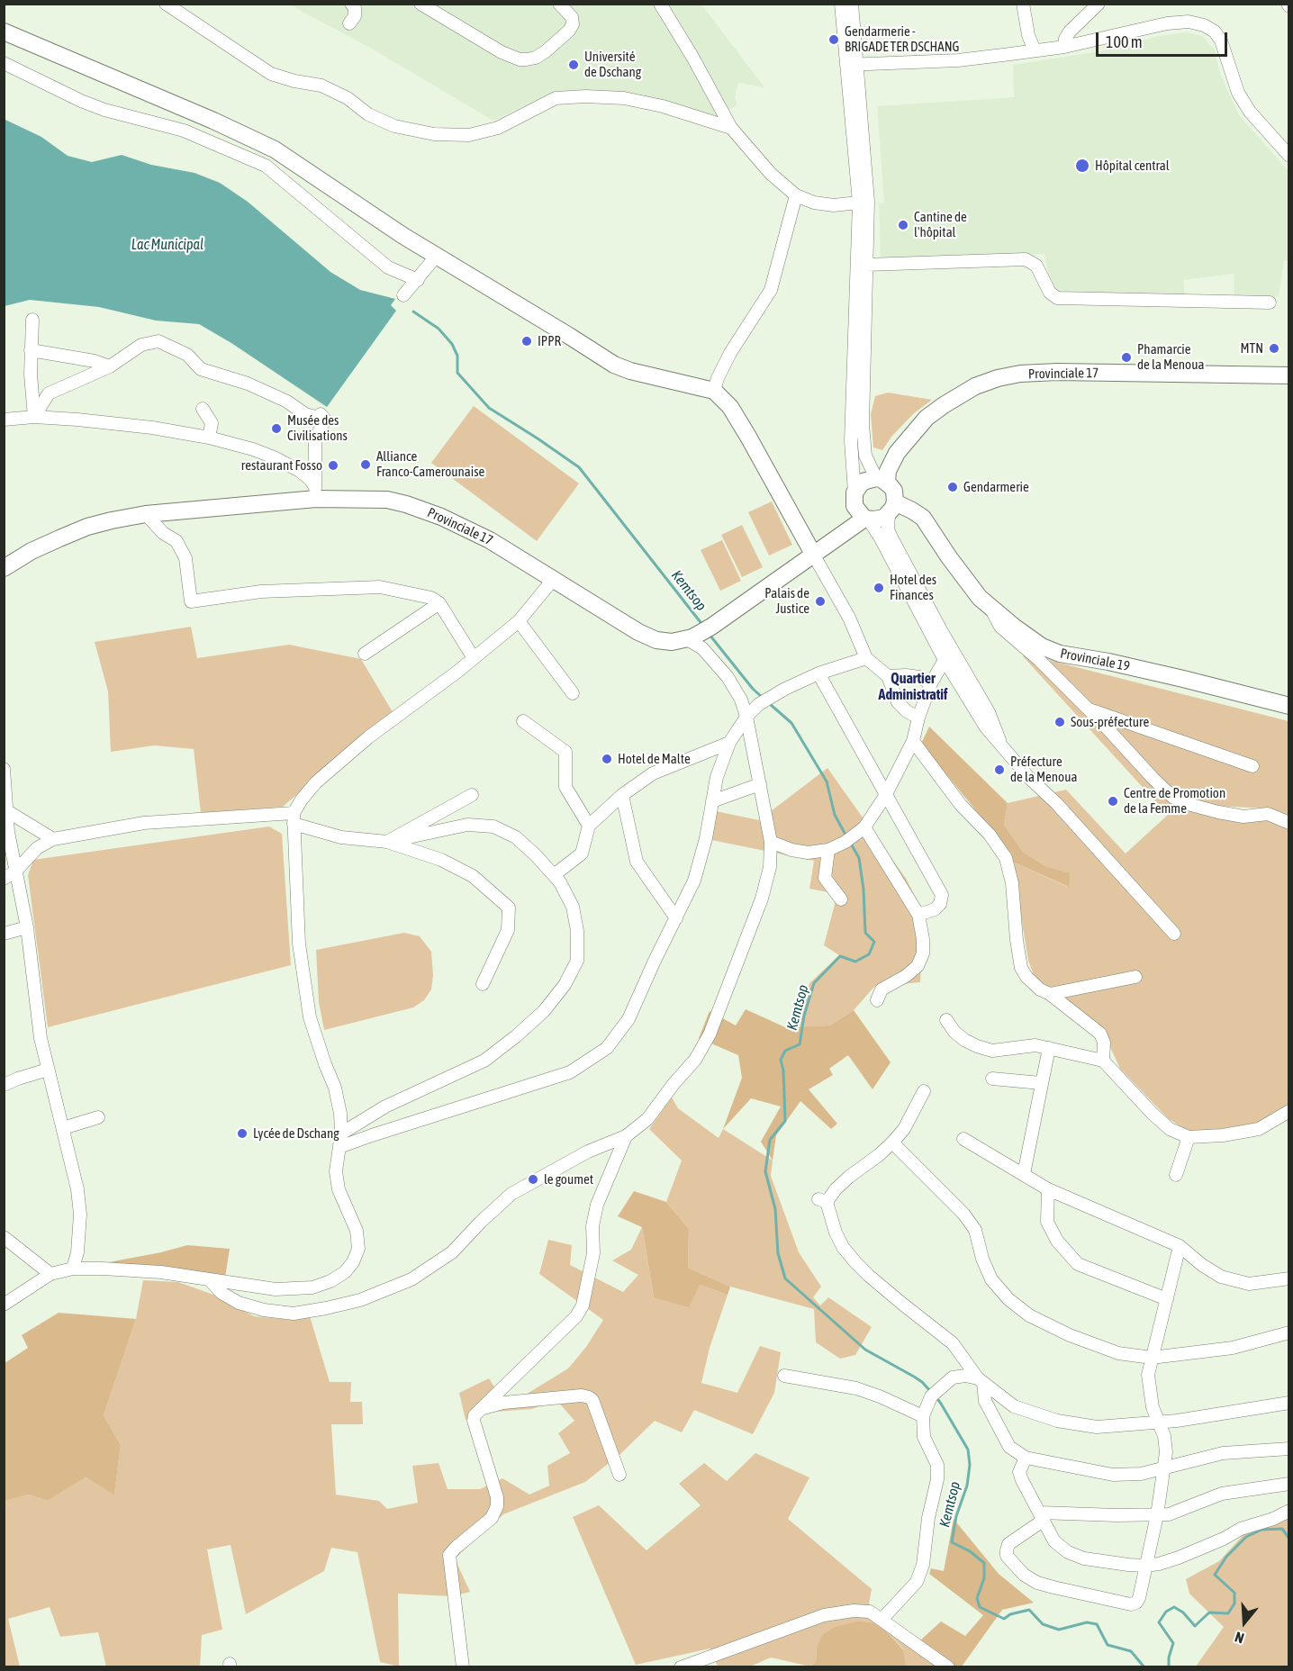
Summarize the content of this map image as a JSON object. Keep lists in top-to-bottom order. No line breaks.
{"streets":{"main road":["Provinciale 17","Provinciale 19"]},"crossings":[["Provinciale 17","Provinciale 19"]],"districts":["Quartier Administratif"],"water":["Lac Municipal","Kemtsop"],"places":["Gendarmerie - BRIGADE TER DSCHANG","Université de Dschang","Hôpital central","Cantine de l'hôpital","IPPR","MTN","Phamarcie de la Menoua","Musée des Civilisations","Alliance Franco-Camerounaise","restaurant Fosso","Gendarmerie","Hotel des Finances","Palais de Justice","Sous-préfecture","Hotel de Malte","Préfecture de la Menoua","Centre de Promotion de la Femme","Lycée de Dschang","le goumet"],"scale_bar":"100 m","north":"bottom"}
